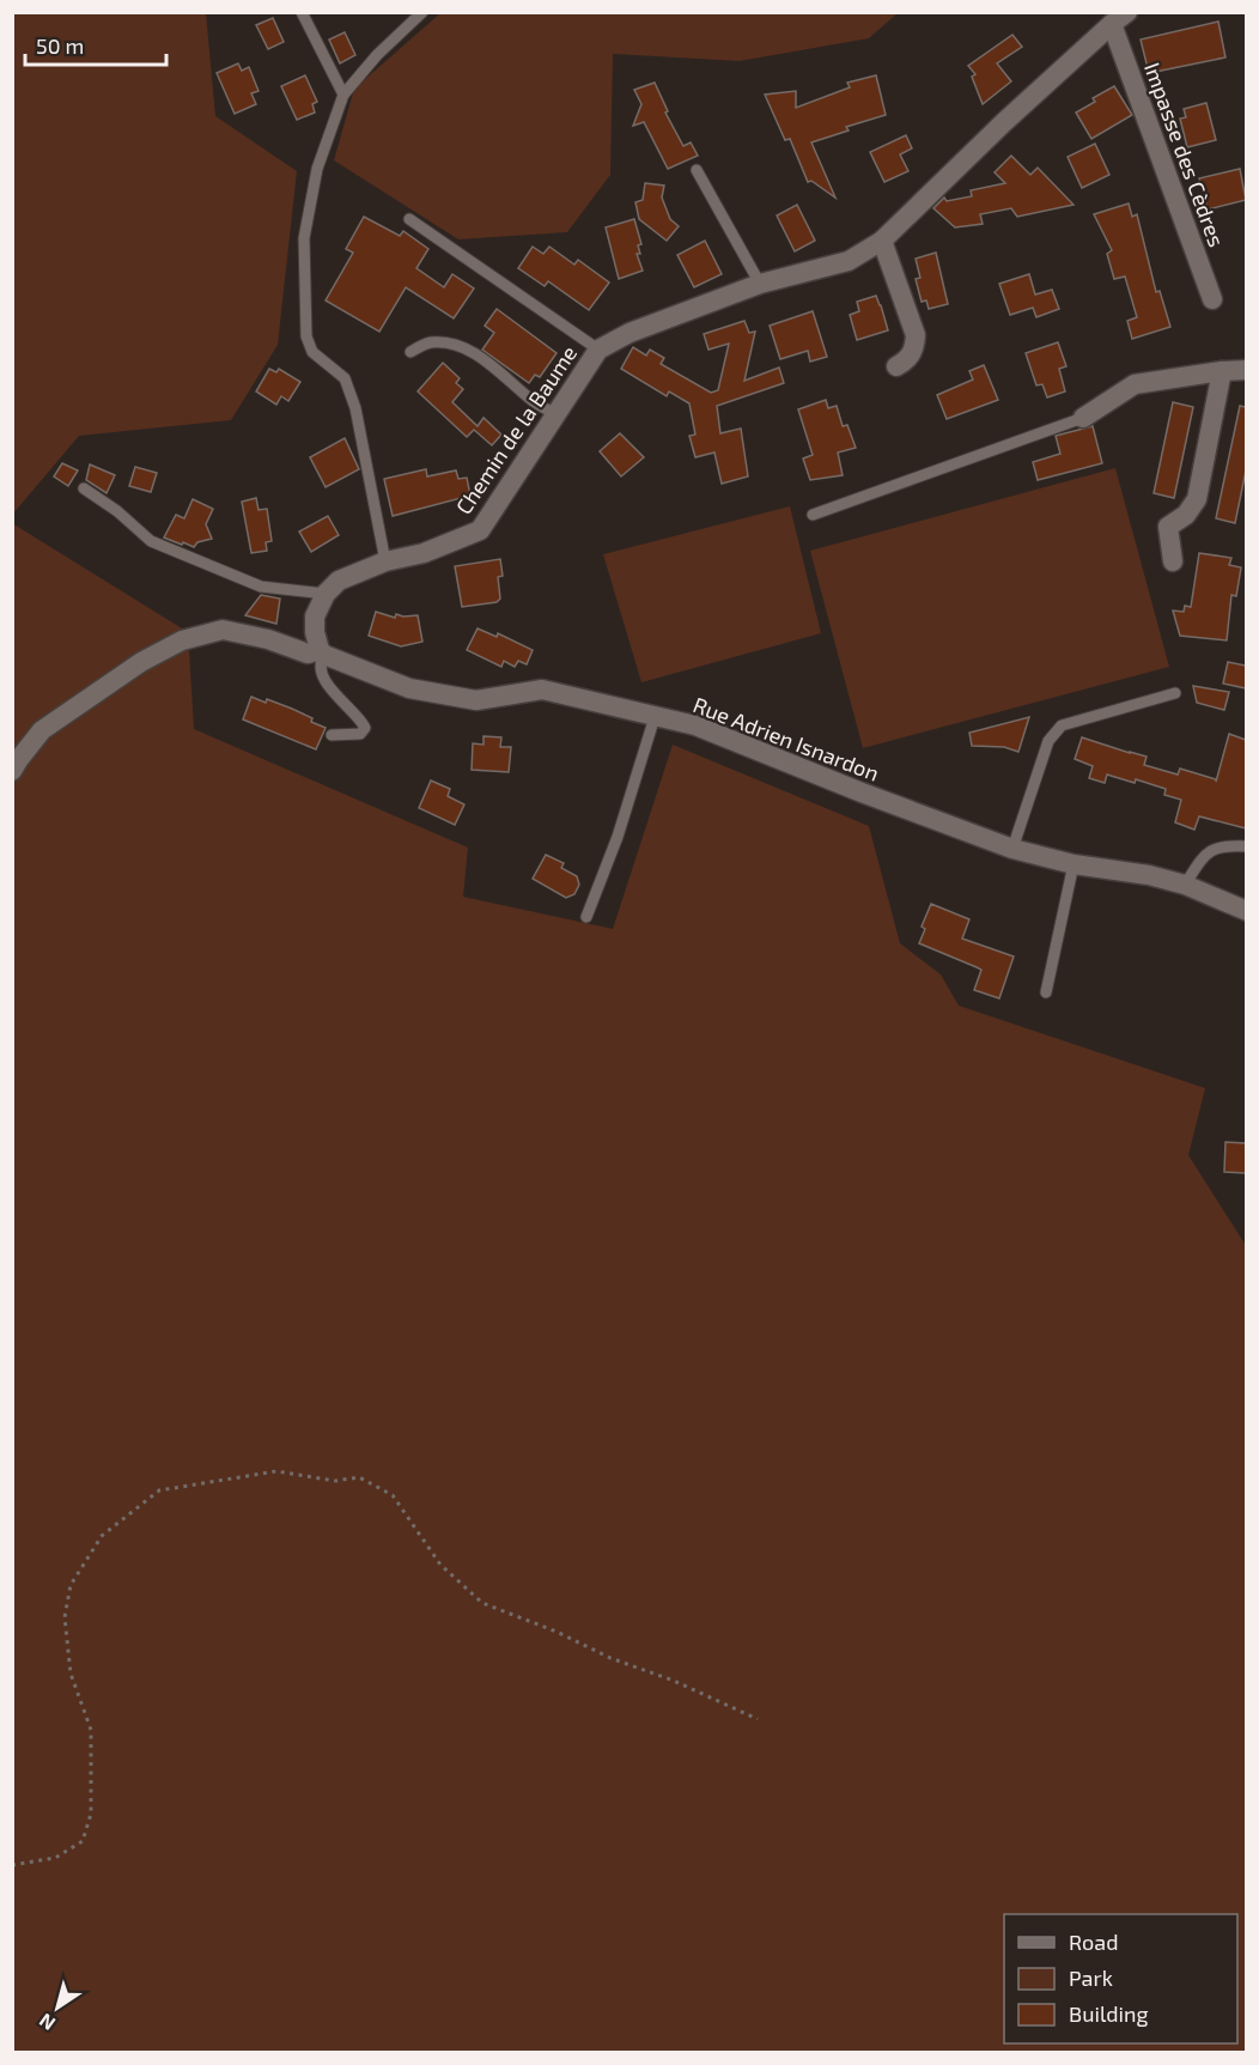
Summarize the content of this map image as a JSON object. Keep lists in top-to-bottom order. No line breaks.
{"streets":{"street":["Impasse des Cèdres","Chemin de la Baume","Rue Adrien Isnardon"]},"crossings":[["Impasse des Cèdres","Chemin de la Baume"]],"legend":["Road","Park","Building"],"scale_bar":"50 m","north":"bottom left"}
